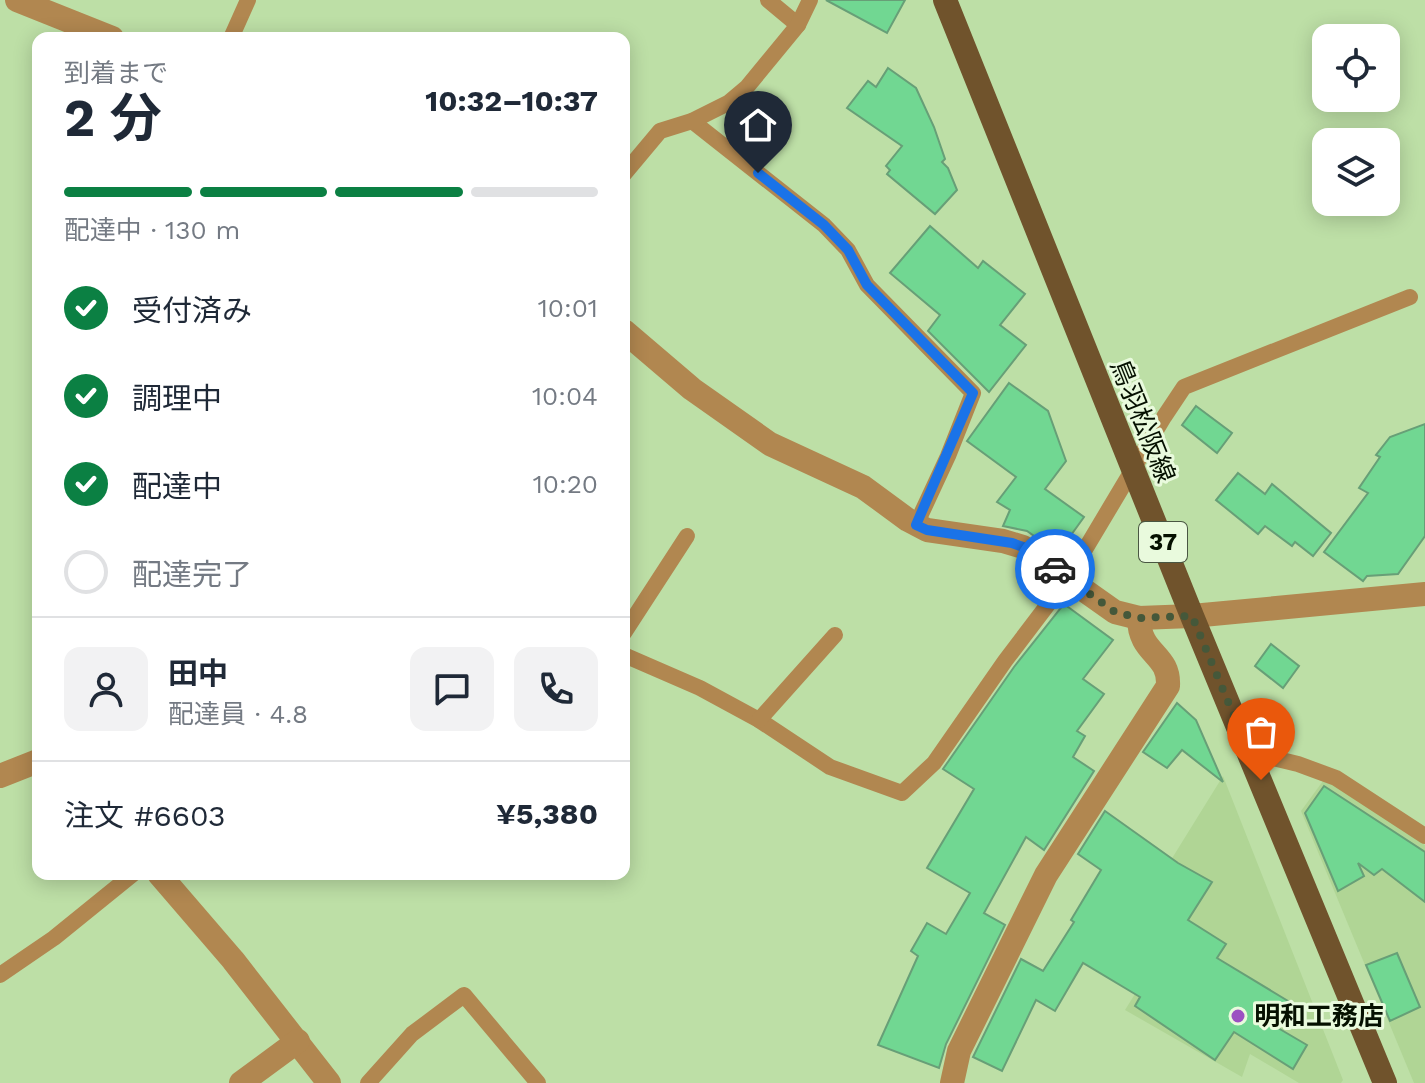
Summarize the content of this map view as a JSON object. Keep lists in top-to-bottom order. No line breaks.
{"streets":{"main road":["鳥羽松阪線","37"]},"places":["明和工務店"],"page":{"heading":["2 分","到着まで","10:32–10:37"],"panel":["田中","配達員 · 4.8","注文 #6603","¥5,380"],"bar":"配達中 · 130 m","list":[["受付済み","10:01"],["調理中","10:04"],["配達中","10:20"],"配達完了"]}}
